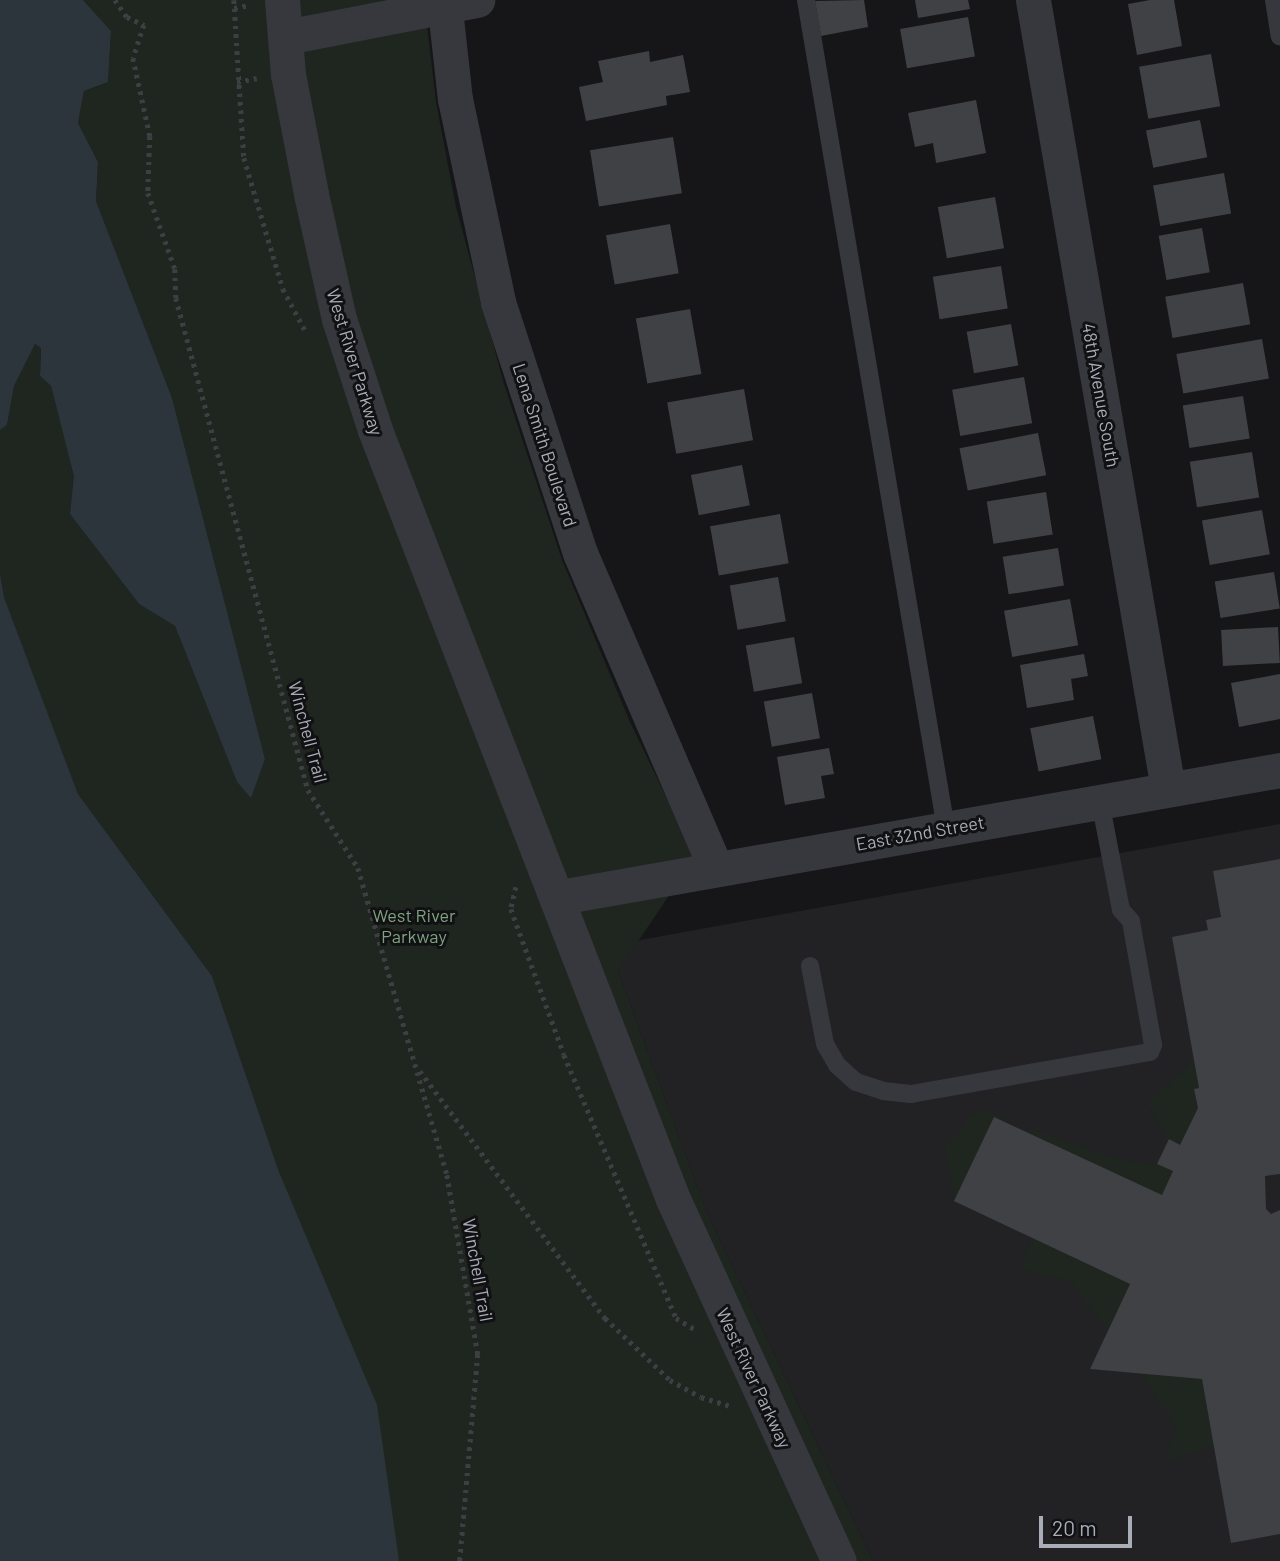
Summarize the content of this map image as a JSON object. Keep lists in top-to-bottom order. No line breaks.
{"streets":{"street":["West River Parkway","48th Avenue South","Lena Smith Boulevard","East 32nd Street"],"path":["Winchell Trail"]},"crossings":[["West River Parkway","East 32nd Street"],["48th Avenue South","East 32nd Street"],["Lena Smith Boulevard","East 32nd Street"]],"parks":["West River Parkway"],"scale_bar":"20 m"}
